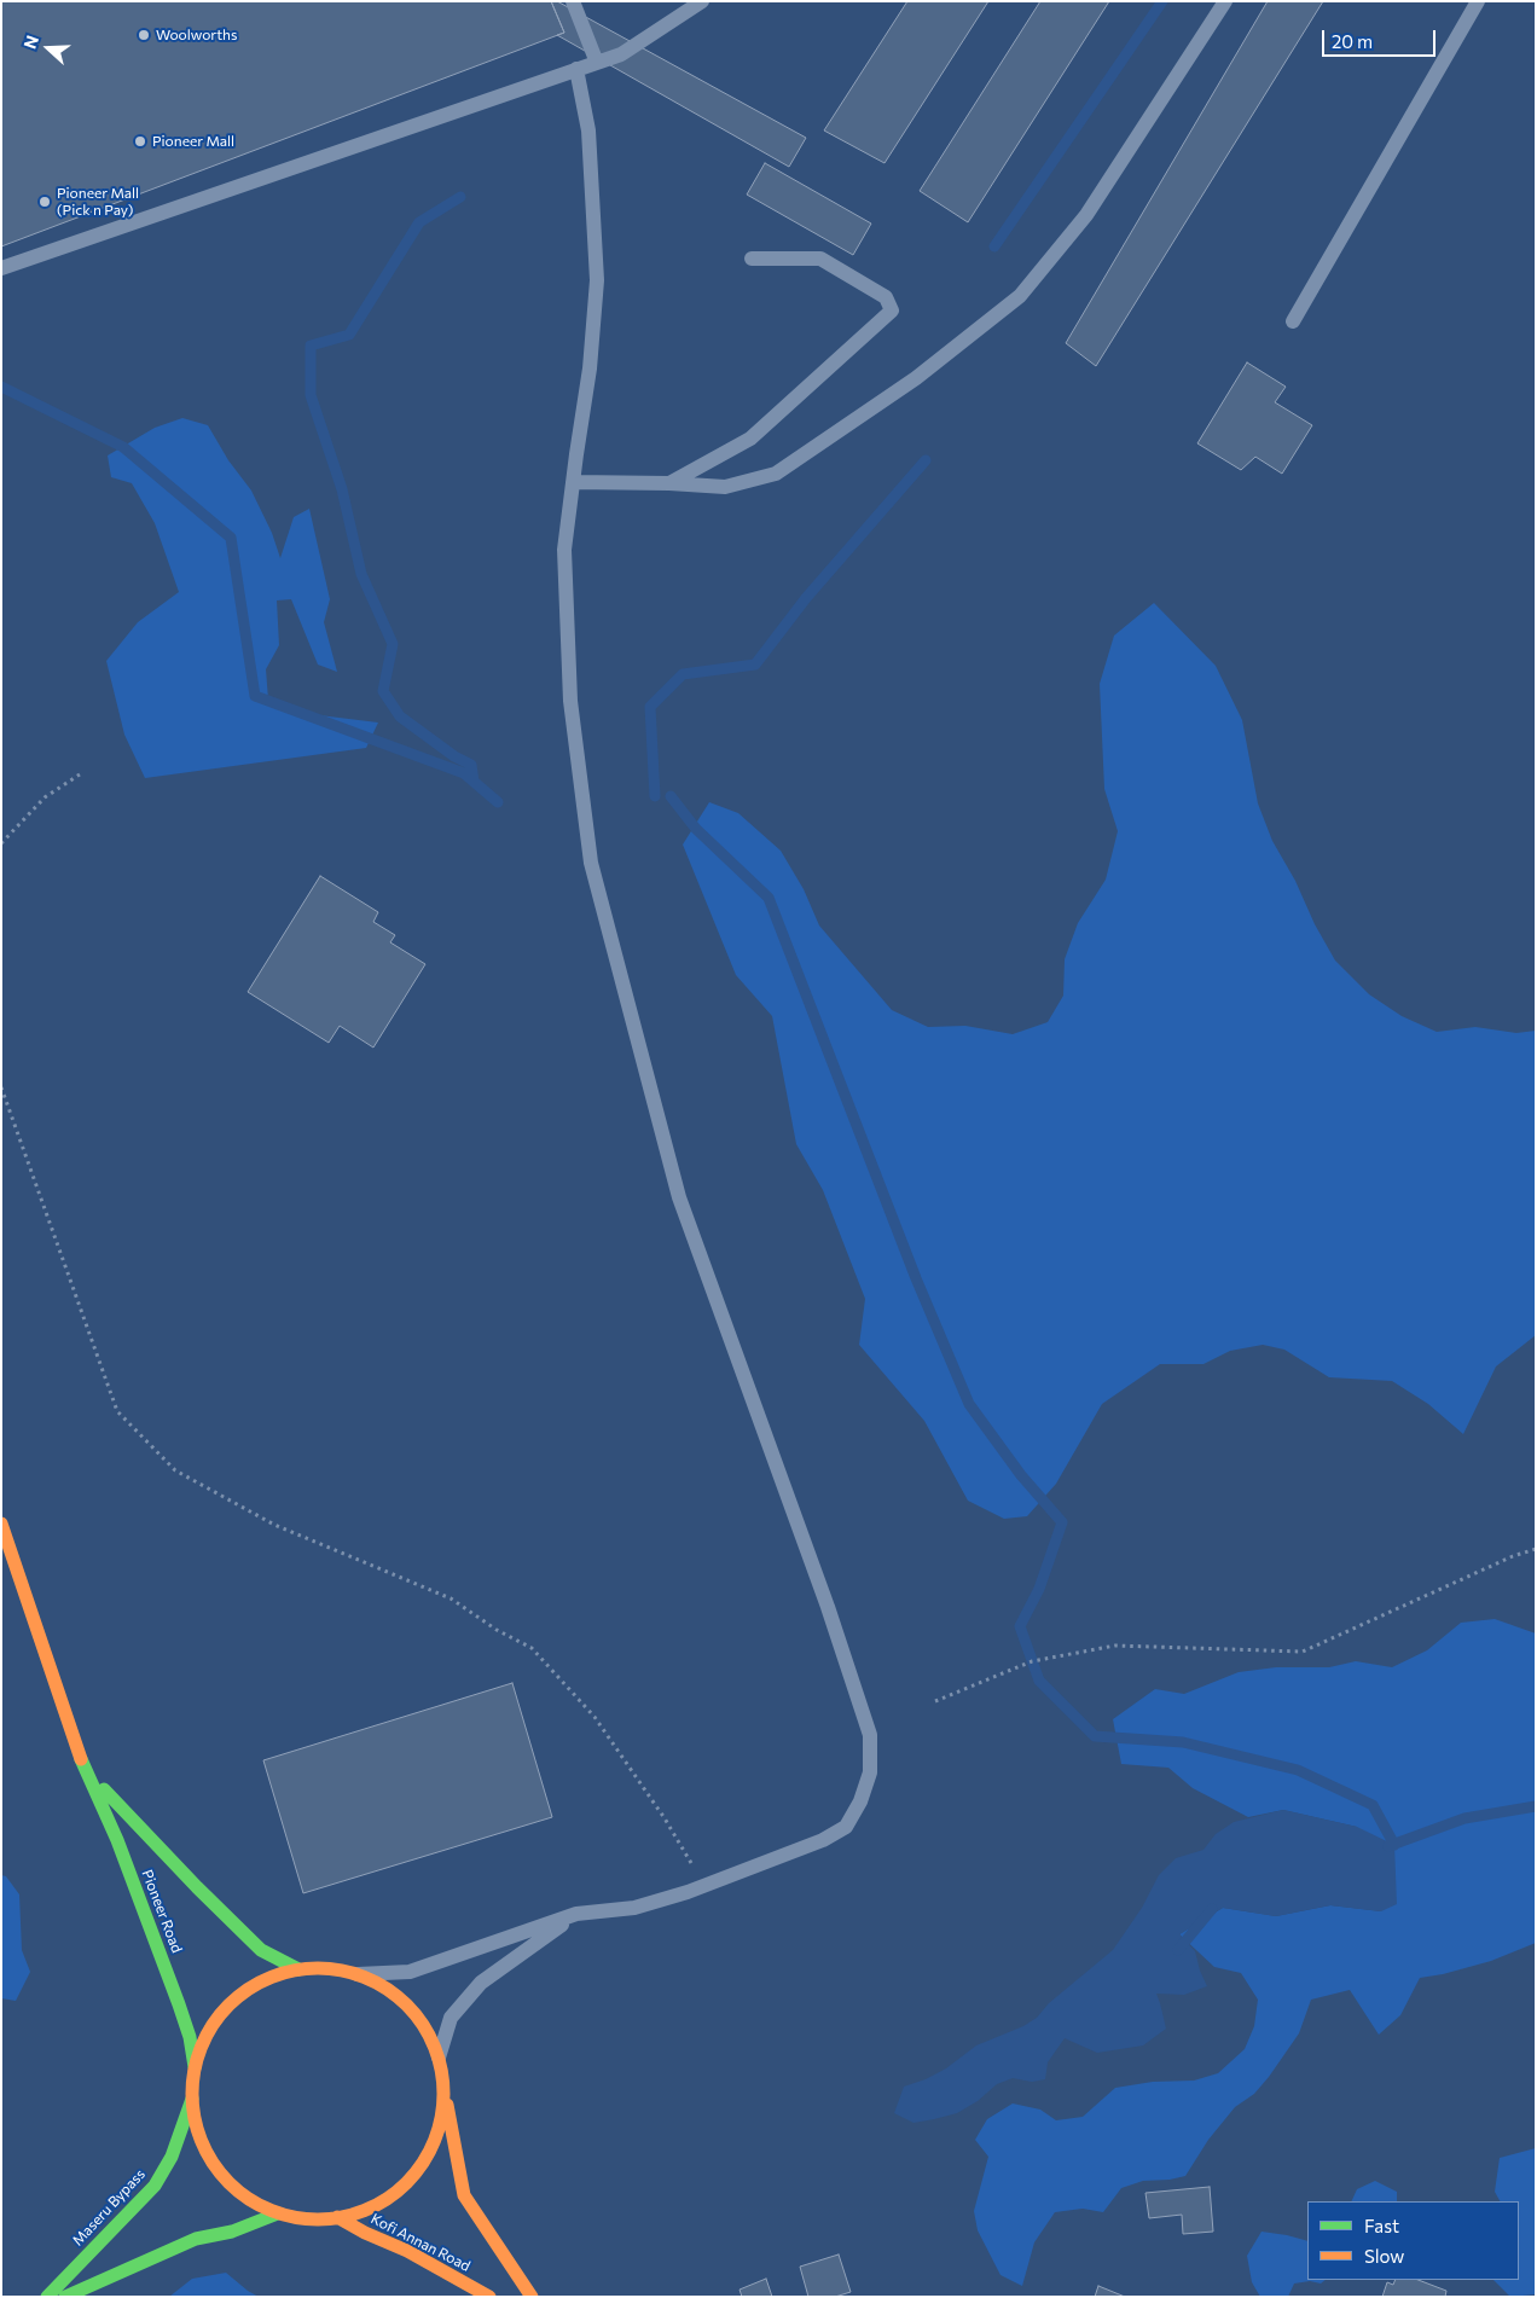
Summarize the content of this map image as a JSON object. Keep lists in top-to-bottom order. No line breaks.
{"streets":{"main road":["Pioneer Road","Maseru Bypass","Kofi Annan Road"]},"places":["Woolworths","Pioneer Mall","Pioneer Mall (Pick n Pay)"],"legend":["Fast","Slow"],"scale_bar":"20 m","north":"left"}
